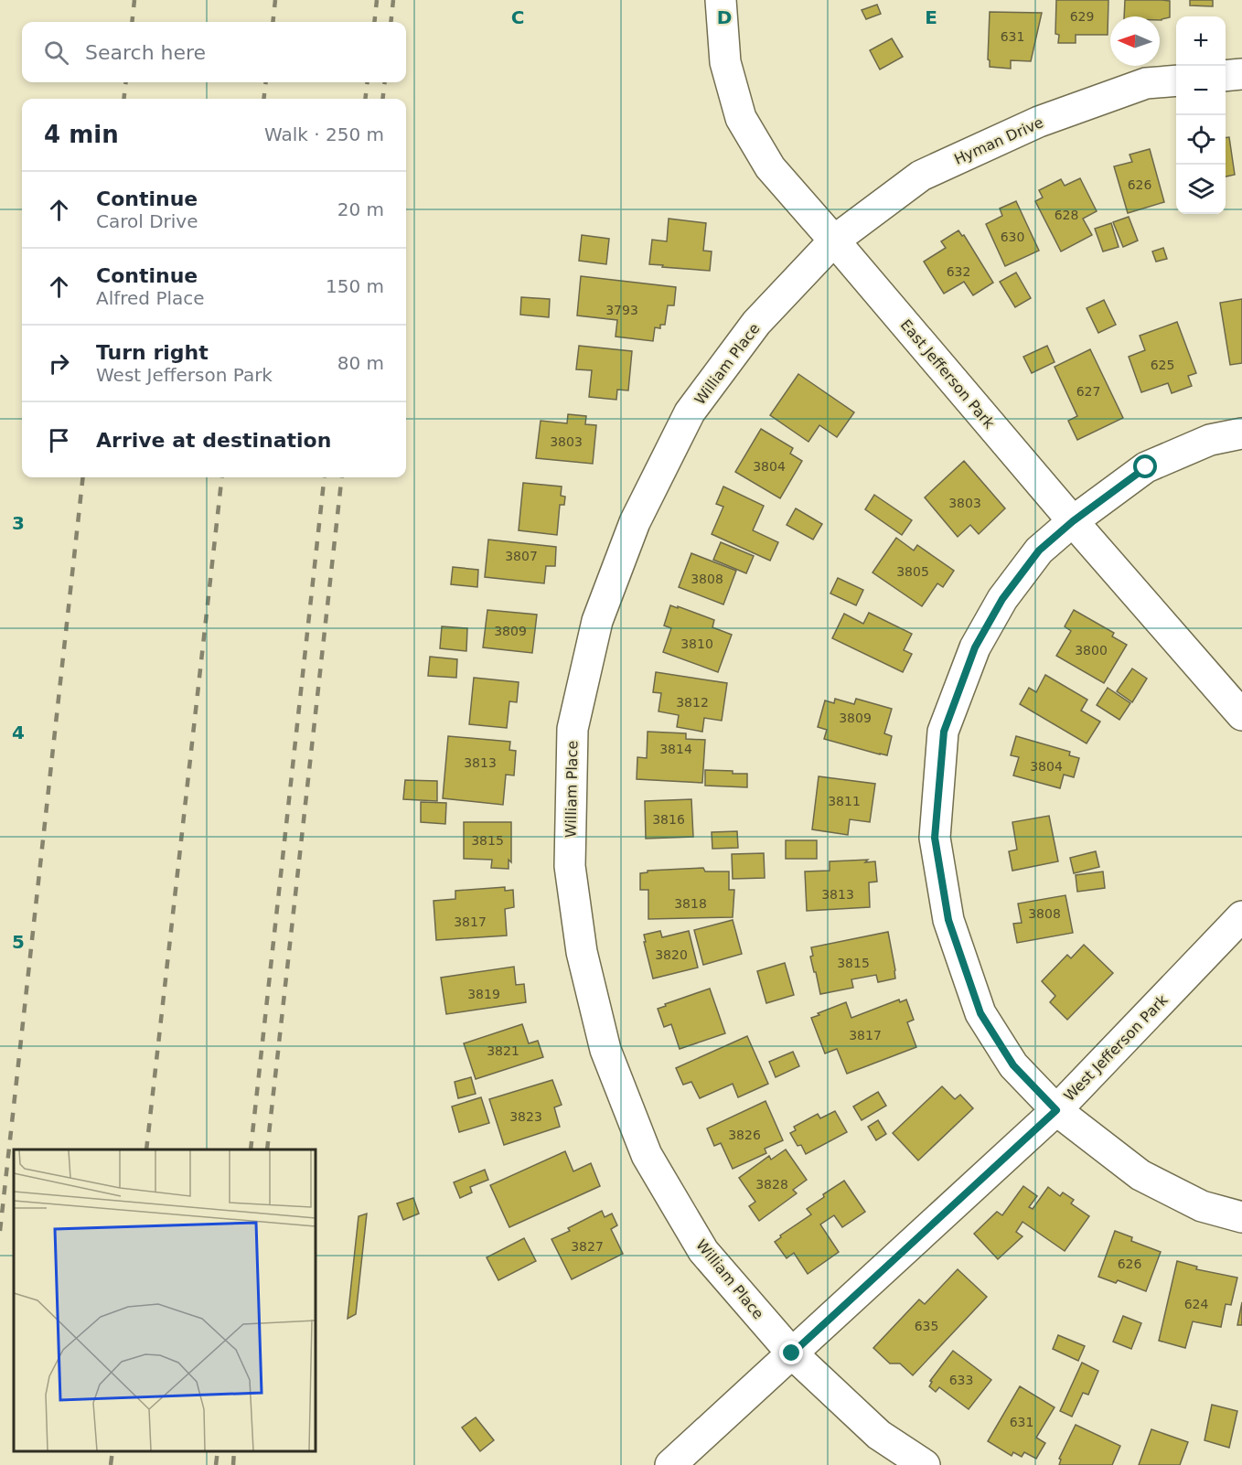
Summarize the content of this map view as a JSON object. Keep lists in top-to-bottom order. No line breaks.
{"streets":{"street":["Hyman Drive","William Place","East Jefferson Park","West Jefferson Park"]},"crossings":[["Hyman Drive","William Place"],["Hyman Drive","East Jefferson Park"],["William Place","East Jefferson Park"],["William Place","West Jefferson Park"]],"house_numbers":["629","631","626","628","630","632","3793","625","627","3803","3804","3803","3807","3805","3808","3809","3810","3800","3812","3809","3814","3813","3804","3811","3816","3815","3813","3818","3808","3817","3820","3815","3819","3817","3821","3823","3826","3828","3827","626","624","635","633","631"],"north":"left","page":{"map_buttons":["+","−"],"search":"Search here","heading":["4 min","Walk · 250 m"],"list":[["Continue","Carol Drive","20 m"],["Continue","Alfred Place","150 m"],["Turn right","West Jefferson Park","80 m"],"Arrive at destination"]},"grid":{"columns":["C","D","E"],"rows":["3","4","5"]}}
